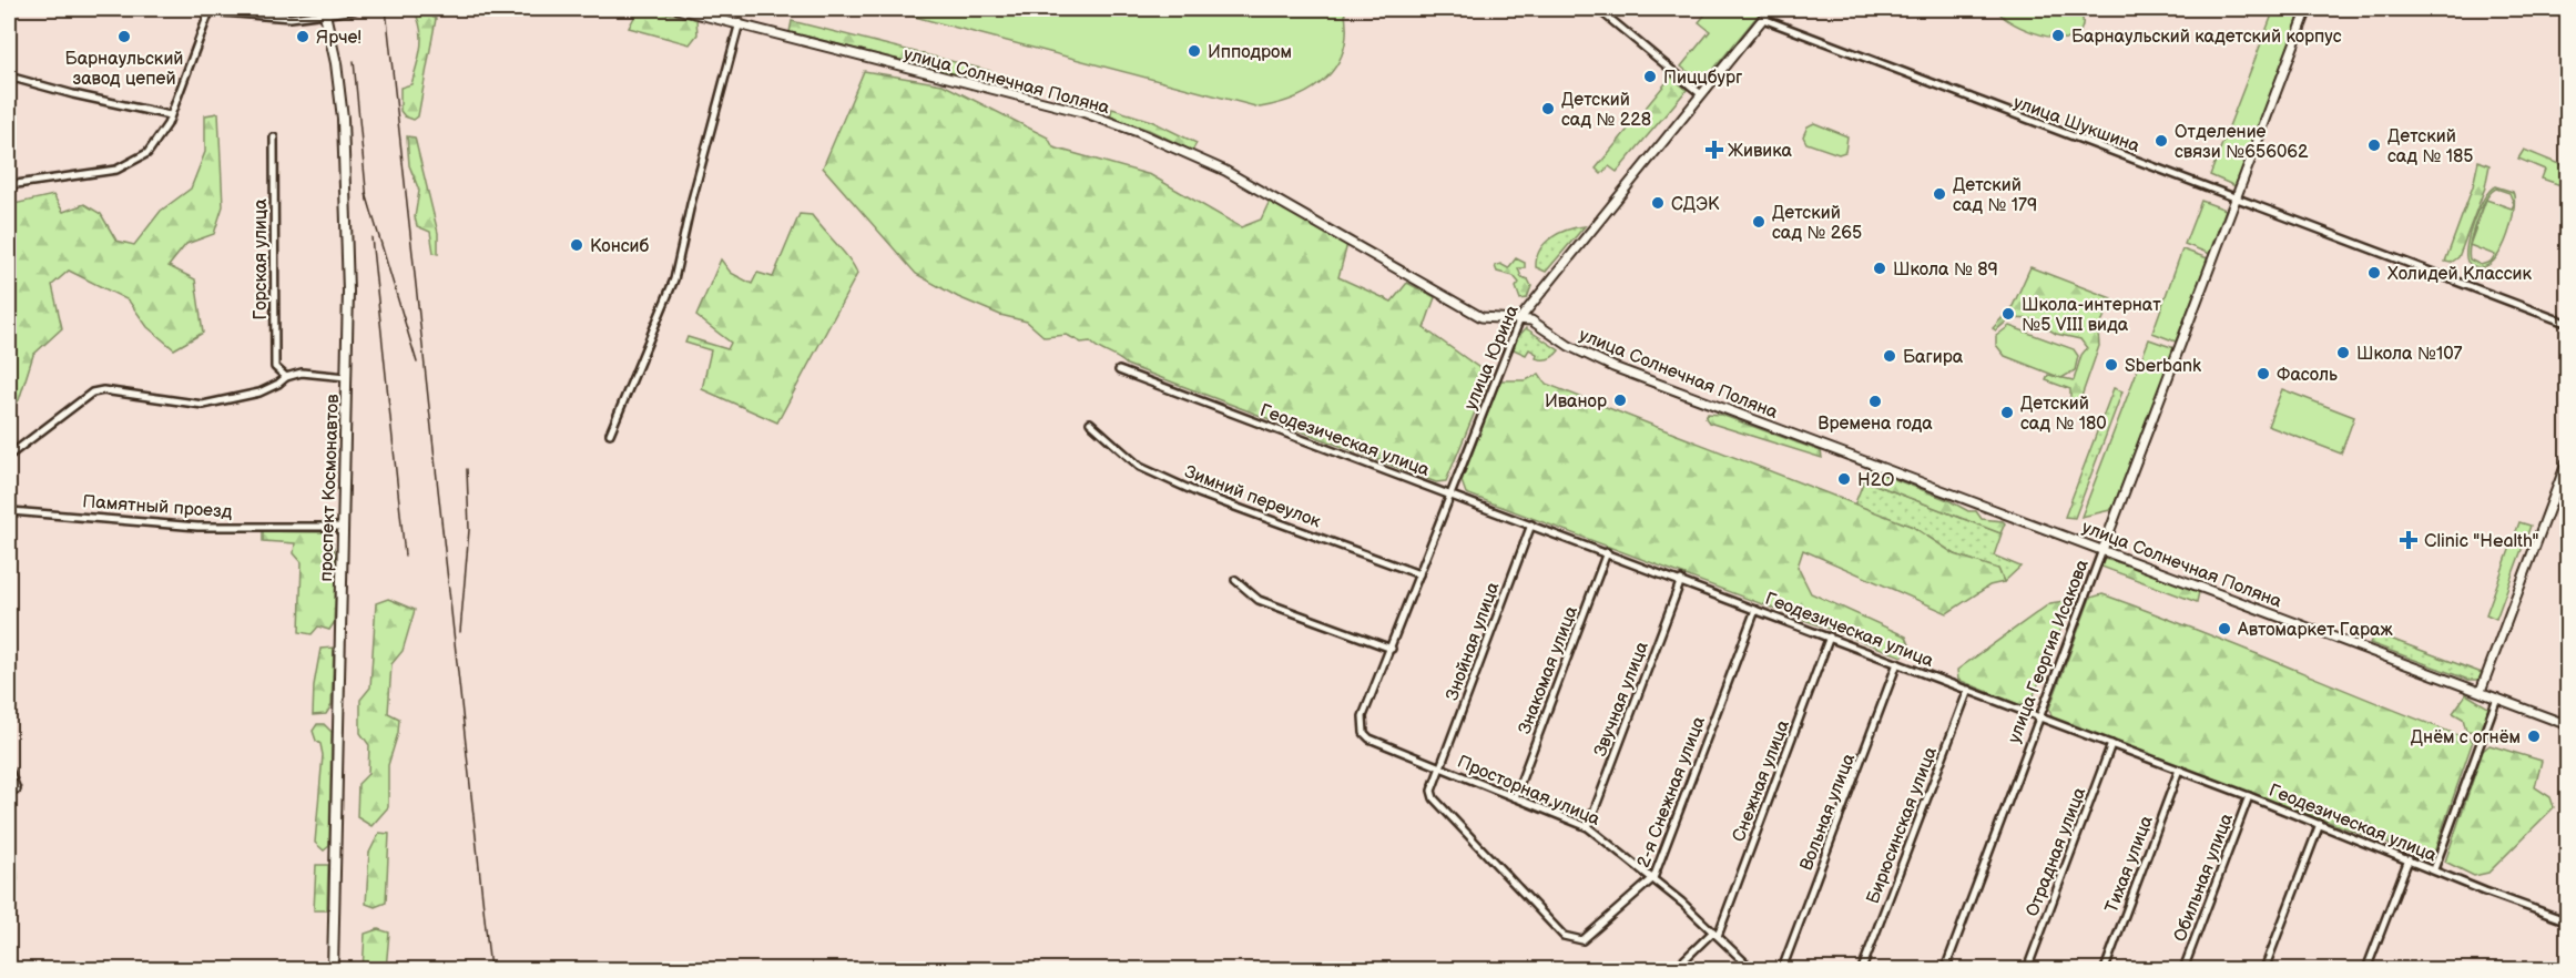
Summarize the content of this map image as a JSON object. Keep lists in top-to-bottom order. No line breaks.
{"streets":{"main road":["проспект Космонавтов"],"street":["улица Солнечная Поляна","улица Шукшина","Горская улица","улица Юрина","Геодезическая улица","Зимний переулок","Памятный проезд","Знойная улица","улица Георгия Исакова","Знакомая улица","Звучная улица","Снежная улица","Просторная улица","2-я Снежная улица","Вольная улица","Бирюсинская улица","Отрадная улица","Тихая улица","Обильная улица"]},"crossings":[["улица Солнечная Поляна","улица Юрина"],["улица Солнечная Поляна","улица Георгия Исакова"],["улица Шукшина","улица Юрина"],["улица Шукшина","улица Георгия Исакова"],["улица Юрина","Геодезическая улица"],["улица Юрина","Зимний переулок"],["улица Юрина","Просторная улица"],["Геодезическая улица","Знойная улица"],["Геодезическая улица","улица Георгия Исакова"],["Геодезическая улица","Знакомая улица"],["Геодезическая улица","Звучная улица"],["Геодезическая улица","Снежная улица"],["Геодезическая улица","2-я Снежная улица"],["Геодезическая улица","Вольная улица"],["Геодезическая улица","Бирюсинская улица"],["Геодезическая улица","Отрадная улица"],["Геодезическая улица","Тихая улица"],["Геодезическая улица","Обильная улица"],["проспект Космонавтов","Памятный проезд"],["Знойная улица","Просторная улица"],["Знойная улица","2-я Снежная улица"],["Знакомая улица","Просторная улица"],["Звучная улица","Просторная улица"],["Снежная улица","Просторная улица"],["Просторная улица","2-я Снежная улица"]],"places":{"other":["Барнаульский кадетский корпус","Барнаульский завод цепей","Ярче!","Ипподром","Пиццбург","Детский сад № 228","Отделение связи №656062","Детский сад № 185","Детский сад № 179","СДЭК","Детский сад № 265","Консиб","Школа № 89","Холидей Классик","Школа-интернат №5 VIII вида","Школа №107","Багира","Sberbank","Фасоль","Иванор","Времена года","Детский сад № 180","H2O","Автомаркет Гараж","Днём с огнём"],"health":["Живика","Clinic \"Health\""]}}
